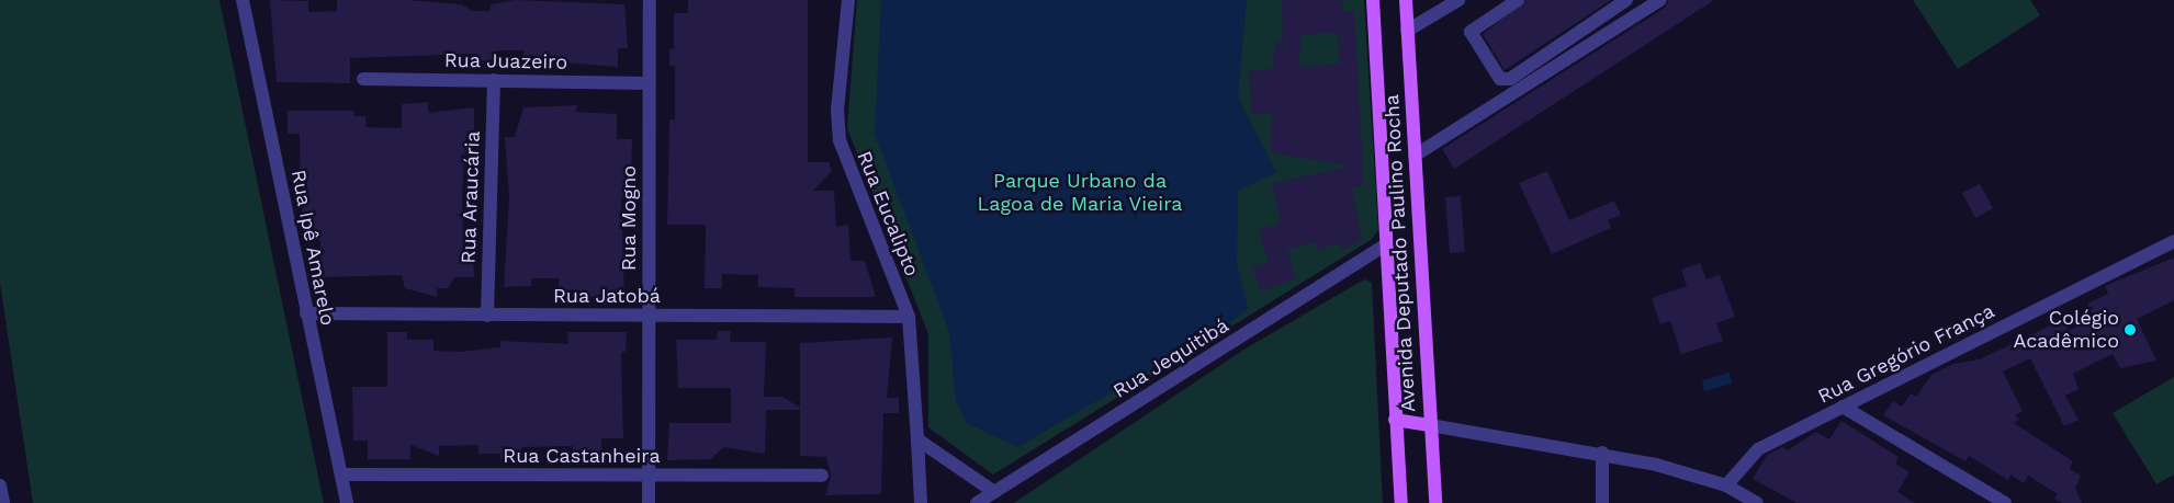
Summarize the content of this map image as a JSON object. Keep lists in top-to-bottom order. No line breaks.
{"streets":{"main road":["Avenida Deputado Paulino Rocha"],"street":["Rua Juazeiro","Rua Araucária","Rua Eucalipto","Rua Mogno","Rua Ipê Amarelo","Rua Jatobá","Rua Gregório França","Rua Jequitibá","Rua Castanheira"]},"crossings":[["Rua Juazeiro","Rua Araucária"],["Rua Juazeiro","Rua Mogno"],["Rua Araucária","Rua Jatobá"],["Rua Eucalipto","Rua Jatobá"],["Rua Mogno","Rua Jatobá"],["Rua Mogno","Rua Castanheira"],["Rua Ipê Amarelo","Rua Jatobá"],["Rua Ipê Amarelo","Rua Castanheira"],["Avenida Deputado Paulino Rocha","Rua Jequitibá"]],"parks":["Parque Urbano da Lagoa de Maria Vieira"],"places":["Colégio Acadêmico"]}
